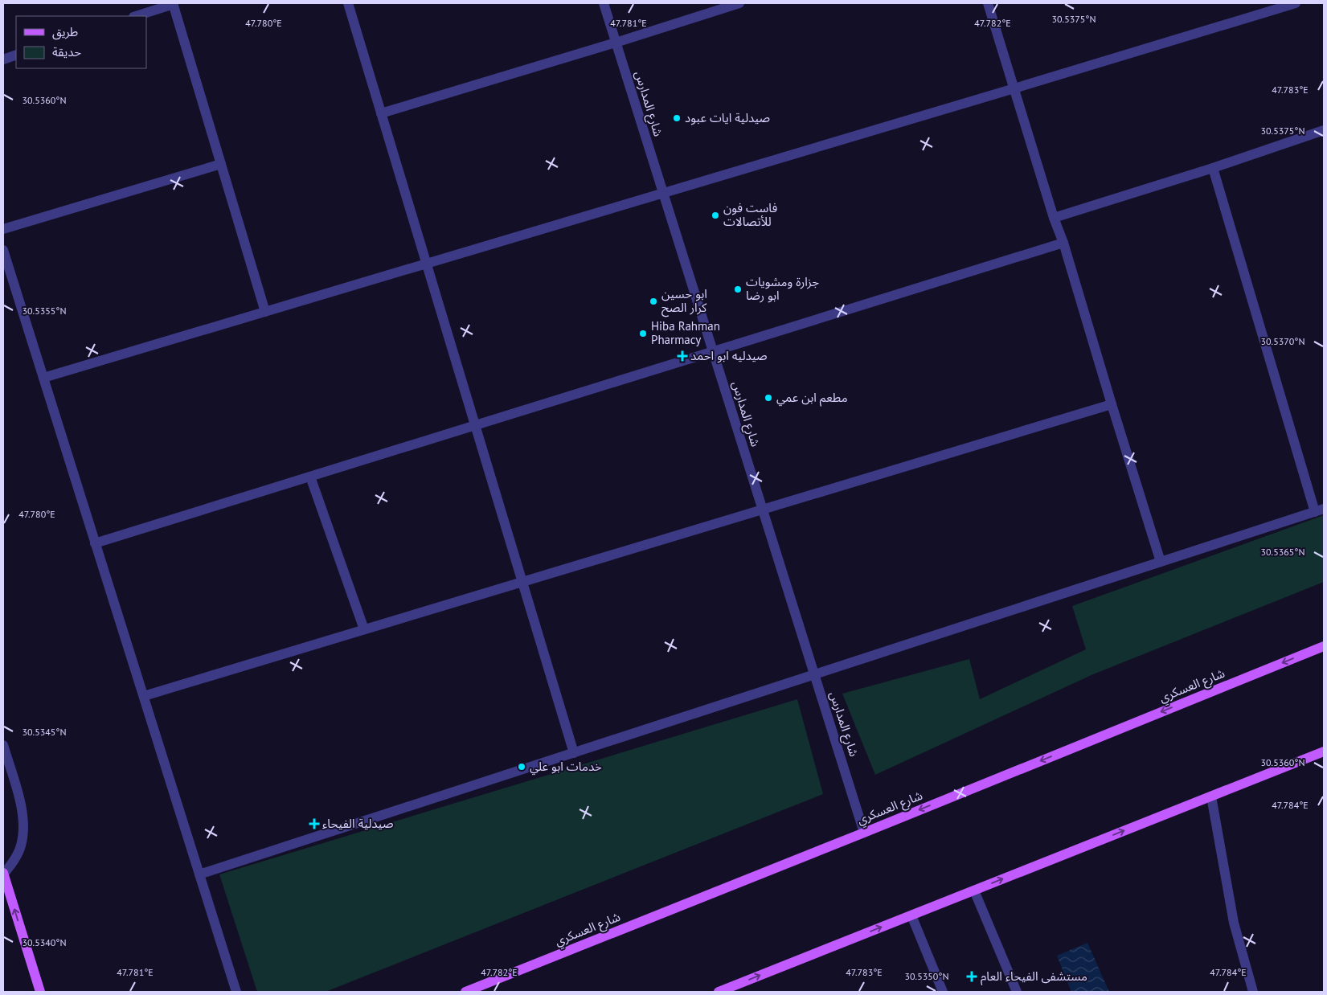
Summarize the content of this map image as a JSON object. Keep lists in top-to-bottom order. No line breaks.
{"streets":{"main road":["شارع العسكري"],"street":["شارع المدارس"]},"crossings":[["شارع المدارس","شارع العسكري"]],"one_way":["شارع العسكري"],"places":{"other":["صيدلية ايات عبود","فاست فون للأتصالات","جزارة ومشويات ابو رضا","ابو حسين كرار الصح","Hiba Rahman Pharmacy","مطعم ابن عمي","خدمات ابو علي"],"health":["صيدليه ابو احمد","صيدلية الفيحاء","مستشفى الفيحاء العام"]},"legend":["طريق","حديقة"],"coordinates":["30.5375°N","47.780°E","47.781°E","47.782°E","47.783°E","30.5360°N","30.5355°N","30.5370°N","30.5365°N","30.5345°N","47.784°E","30.5340°N","30.5350°N"]}
